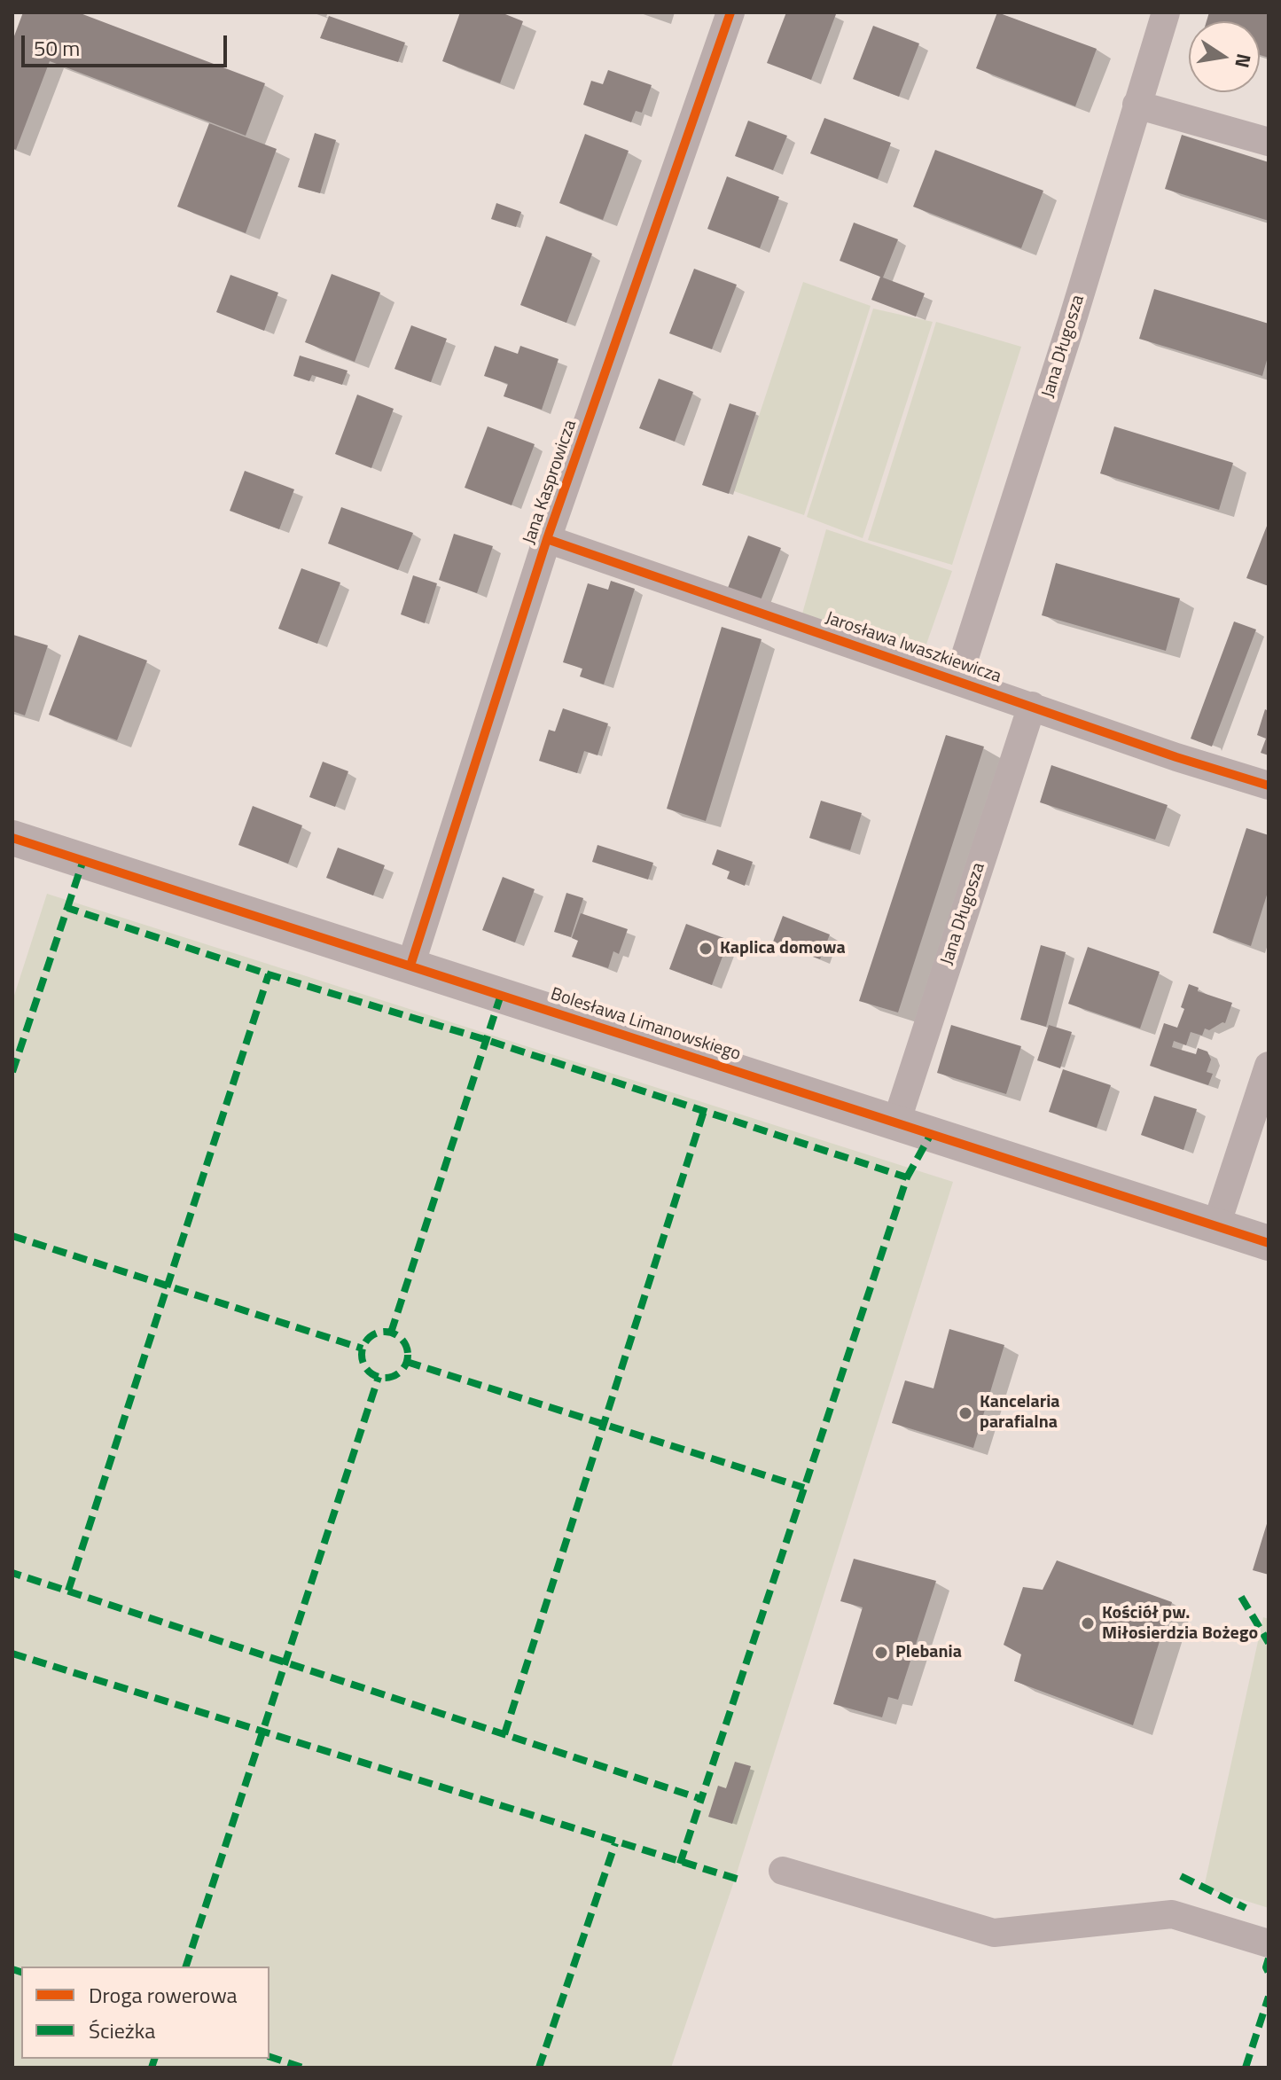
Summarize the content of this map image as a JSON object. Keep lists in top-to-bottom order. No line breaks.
{"streets":{"street":["Jana Długosza","Jana Kasprowicza","Jarosława Iwaszkiewicza","Bolesława Limanowskiego"]},"crossings":[["Jana Długosza","Jarosława Iwaszkiewicza"],["Jana Długosza","Bolesława Limanowskiego"],["Jana Kasprowicza","Jarosława Iwaszkiewicza"],["Jana Kasprowicza","Bolesława Limanowskiego"]],"places":["Kaplica domowa","Kancelaria parafialna","Kościół pw. Miłosierdzia Bożego","Plebania"],"legend":["Droga rowerowa","Ścieżka"],"scale_bar":"50 m","north":"right"}
